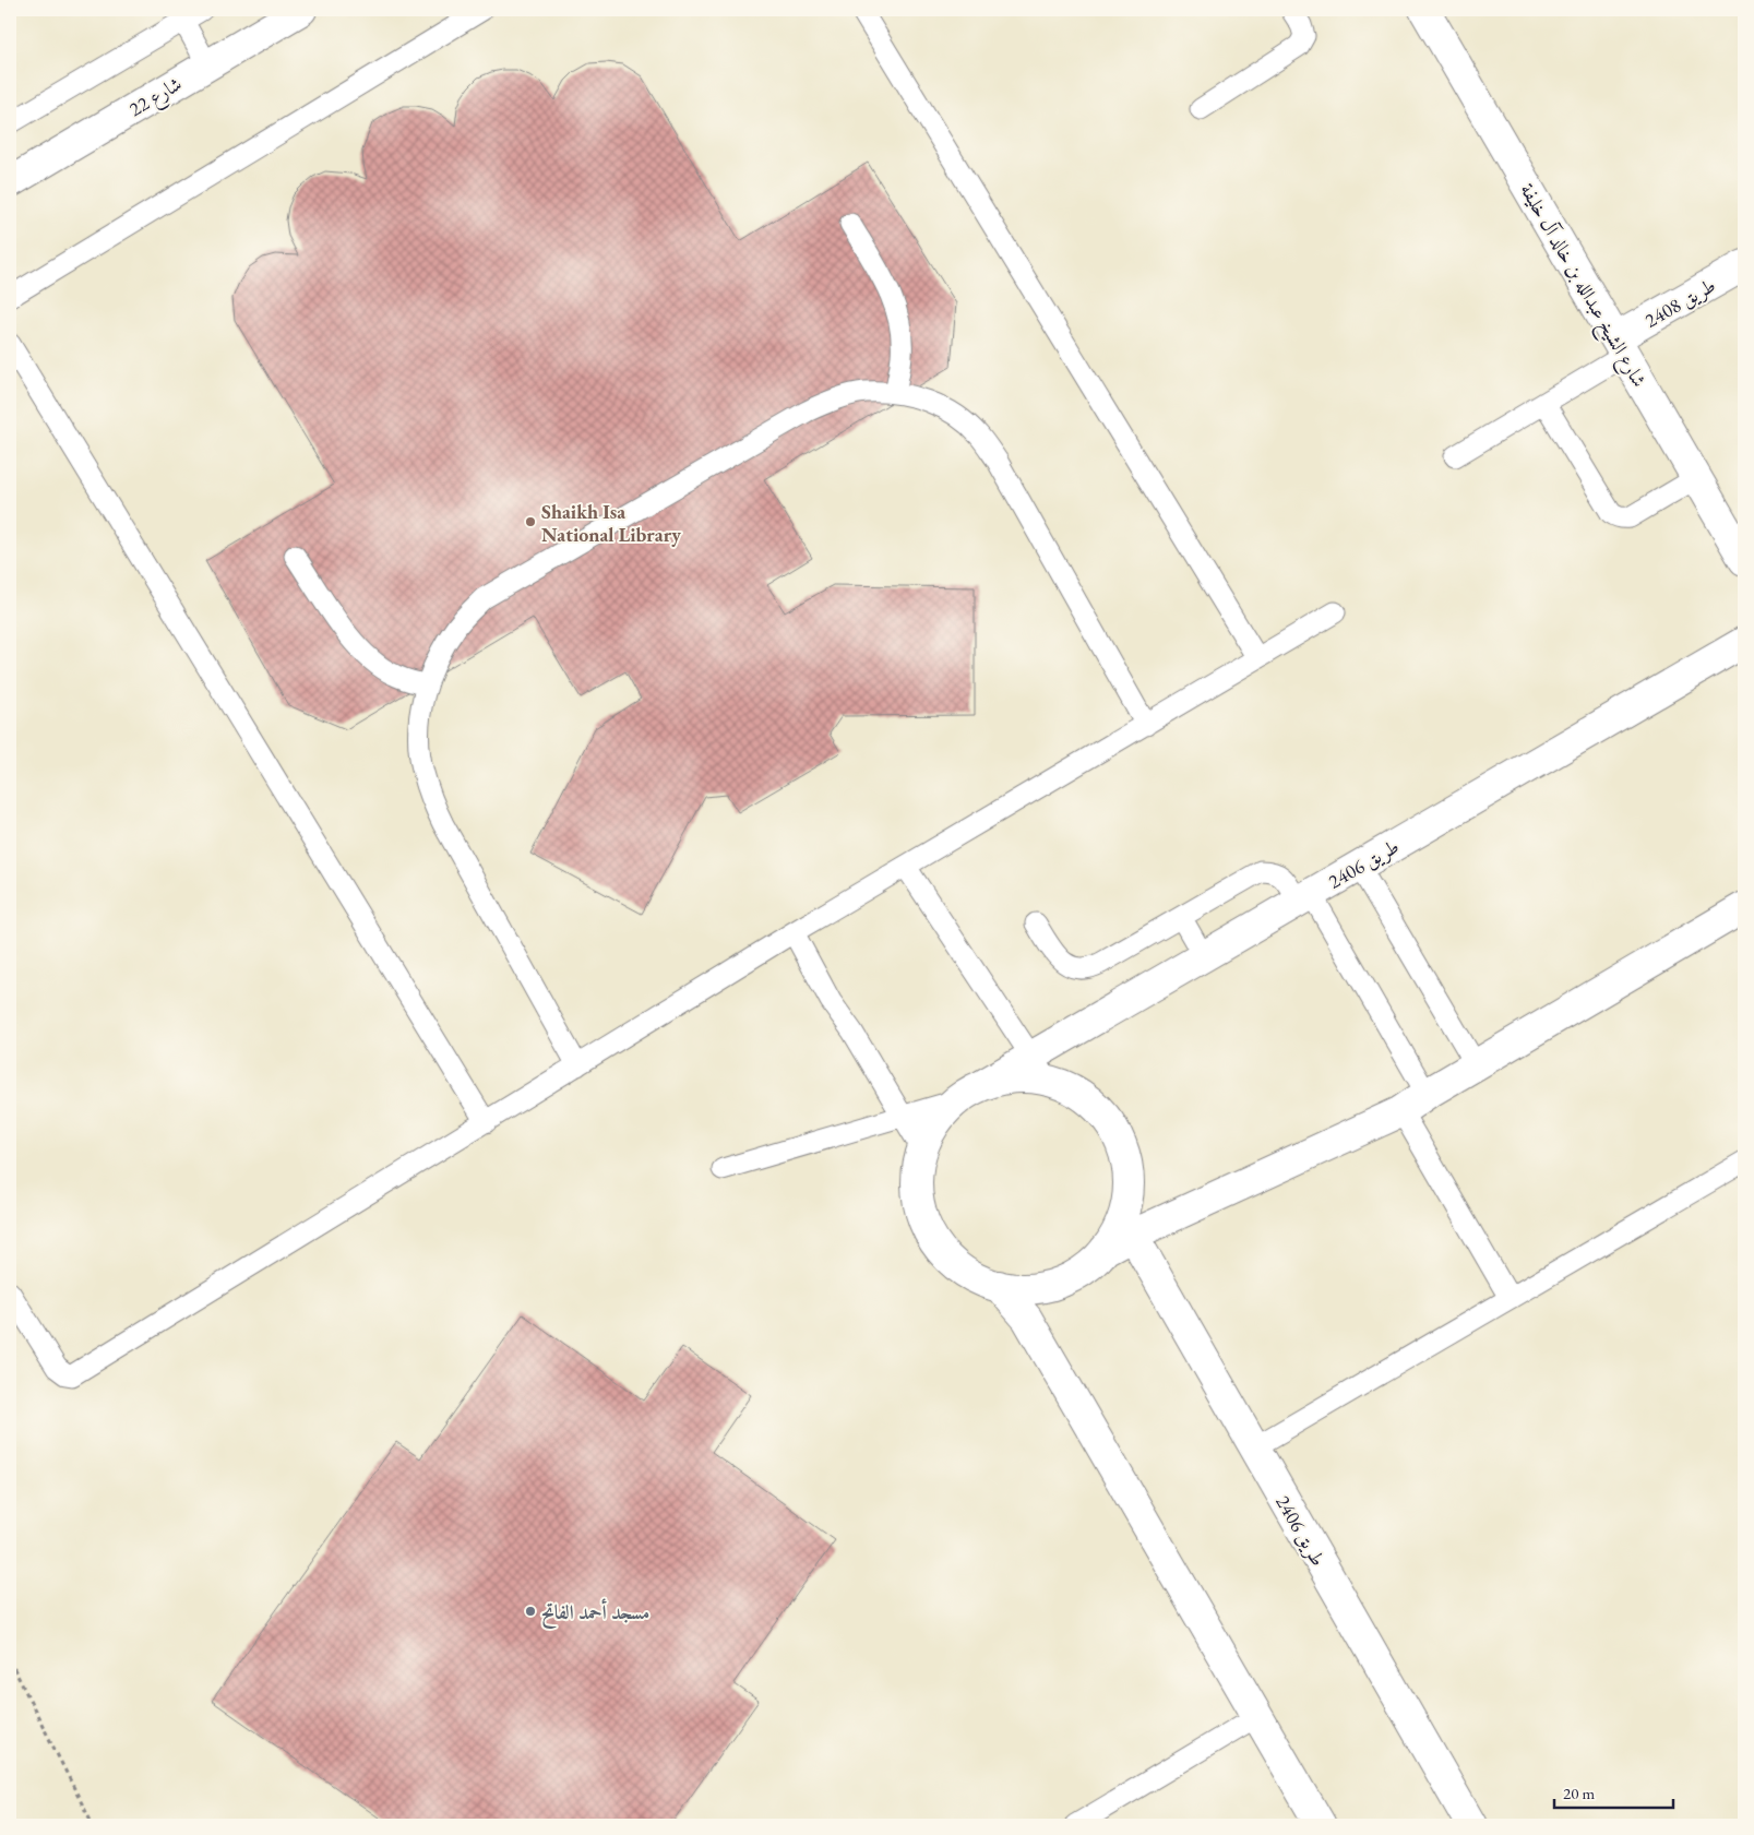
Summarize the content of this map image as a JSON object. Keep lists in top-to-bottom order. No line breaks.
{"streets":{"street":["شارع 22","شارع الشيخ عبدالله بن خالد آل خليفة","طريق 2408","طريق 2406"]},"crossings":[["شارع الشيخ عبدالله بن خالد آل خليفة","طريق 2408"]],"places":["Shaikh Isa National Library","مسجد أحمد الفاتح"],"scale_bar":"20 m"}
